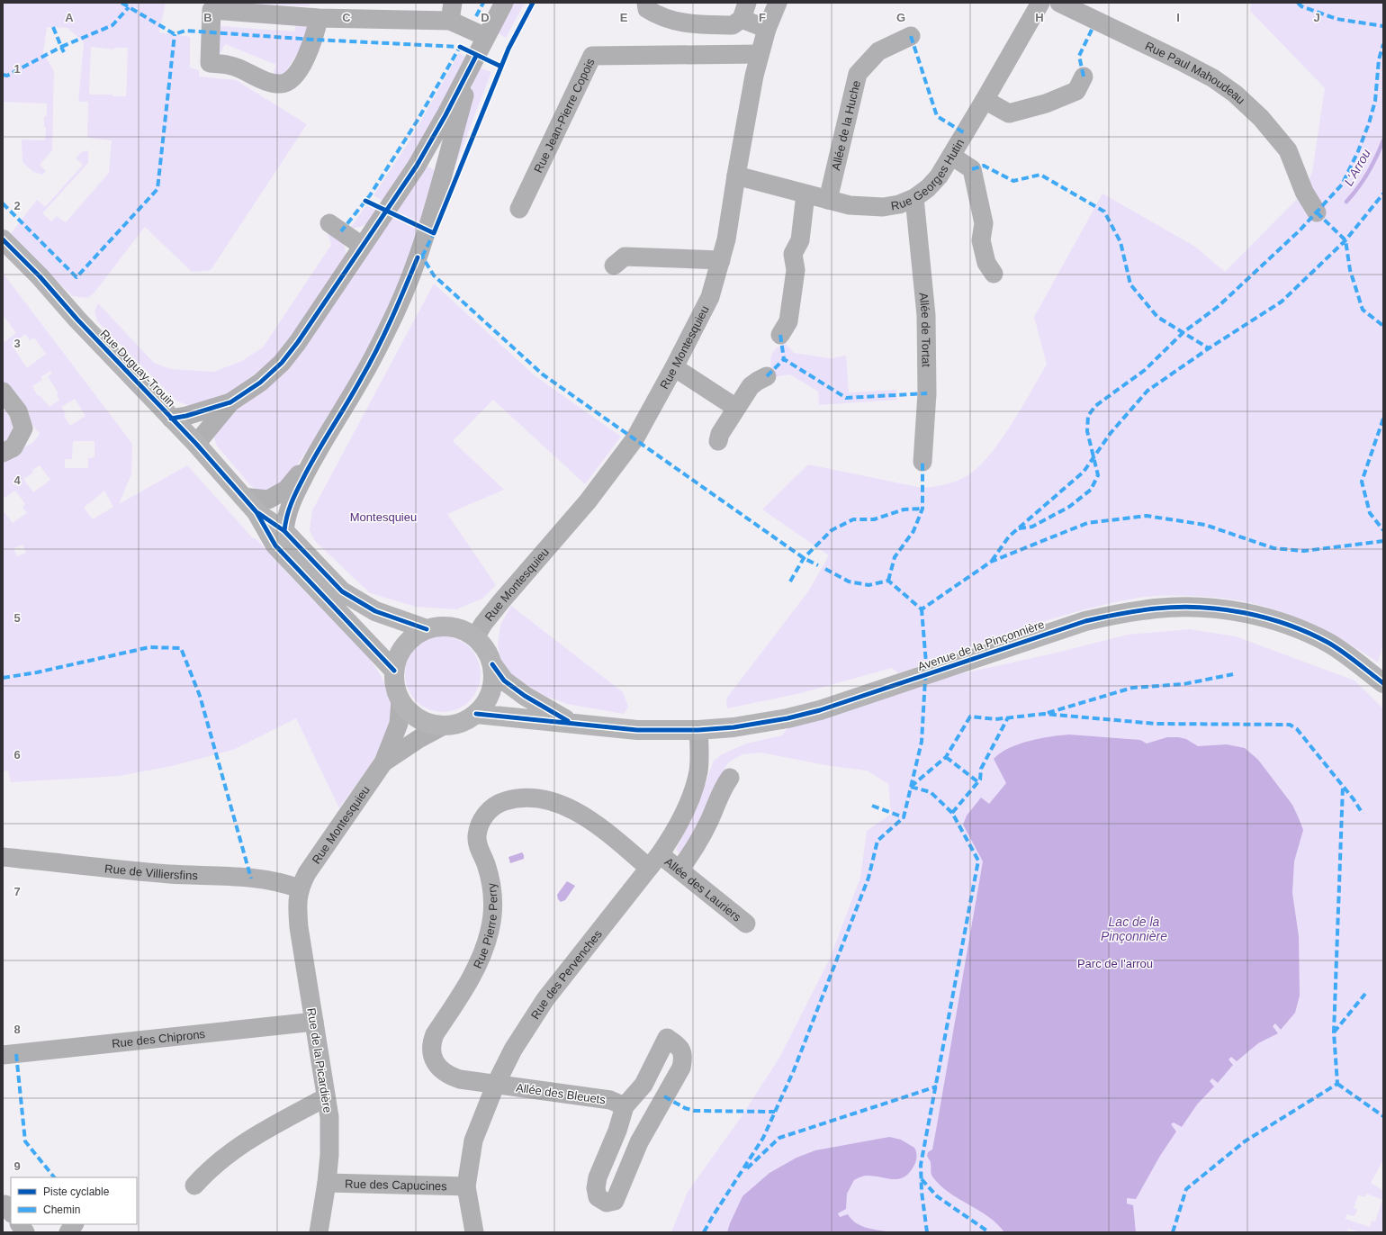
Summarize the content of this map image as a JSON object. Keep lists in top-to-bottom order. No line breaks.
{"streets":{"main road":["Rue Duguay-Trouin","Avenue de la Pinçonnière"],"street":["Rue Paul Mahoudeau","Rue Jean-Pierre Copois","Allée de la Huche","Rue Georges Hutin","Allée de Tortat","Rue Montesquieu","Rue de Villiersfins","Allée des Lauriers","Rue Pierre Perry","Rue des Pervenches","Rue des Chiprons","Rue de la Picardière","Allée des Bleuets","Rue des Capucines"]},"crossings":[["Rue Jean-Pierre Copois","Rue Montesquieu"],["Allée de la Huche","Rue Georges Hutin"],["Rue Georges Hutin","Allée de Tortat"],["Rue Georges Hutin","Rue Montesquieu"],["Rue Montesquieu","Rue Duguay-Trouin"],["Rue Montesquieu","Avenue de la Pinçonnière"],["Rue Montesquieu","Rue de Villiersfins"],["Rue Montesquieu","Rue de la Picardière"],["Rue Duguay-Trouin","Avenue de la Pinçonnière"],["Avenue de la Pinçonnière","Rue des Pervenches"],["Rue de Villiersfins","Rue de la Picardière"],["Allée des Lauriers","Rue Pierre Perry"],["Allée des Lauriers","Rue des Pervenches"],["Rue Pierre Perry","Rue des Pervenches"],["Rue Pierre Perry","Allée des Bleuets"],["Rue des Pervenches","Allée des Bleuets"],["Rue des Pervenches","Rue des Capucines"],["Rue des Chiprons","Rue de la Picardière"],["Rue de la Picardière","Rue des Capucines"]],"water":["L'Arrou","Lac de la Pinçonnière"],"parks":["Montesquieu","Parc de l'arrou"],"legend":["Piste cyclable","Chemin"],"grid":{"columns":["A","B","C","D","E","F","G","H","I","J"],"rows":["1","2","3","4","5","6","7","8","9"]}}
